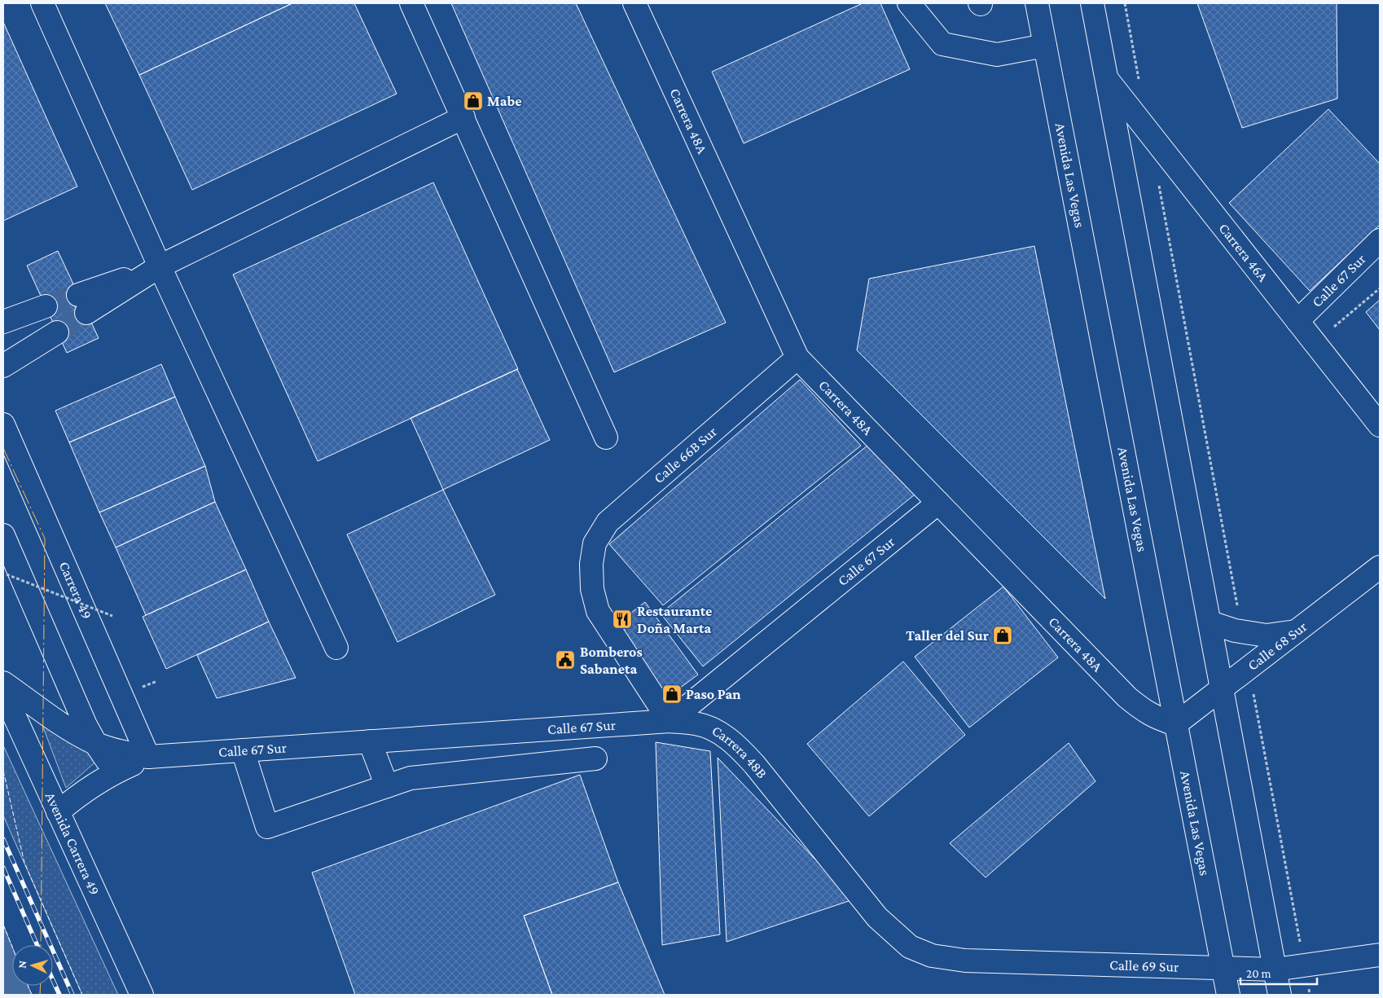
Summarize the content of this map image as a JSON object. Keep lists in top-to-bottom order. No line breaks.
{"streets":{"main road":["Carrera 48A","Avenida Las Vegas","Carrera 46A","Calle 67 Sur","Calle 66B Sur","Carrera 49","Calle 68 Sur","Carrera 48B","Avenida Carrera 49","Calle 69 Sur"]},"crossings":[["Carrera 48A","Avenida Las Vegas"],["Carrera 48A","Calle 67 Sur"],["Carrera 48A","Calle 66B Sur"],["Carrera 48A","Calle 68 Sur"],["Avenida Las Vegas","Calle 68 Sur"],["Avenida Las Vegas","Calle 69 Sur"],["Carrera 46A","Calle 67 Sur"],["Calle 67 Sur","Calle 66B Sur"],["Calle 67 Sur","Carrera 49"],["Calle 67 Sur","Carrera 48B"],["Calle 67 Sur","Avenida Carrera 49"],["Calle 66B Sur","Carrera 48B"],["Carrera 48B","Calle 69 Sur"]],"places":{"shop":["Mabe","Taller del Sur","Paso Pan"],"restaurant":["Restaurante Doña Marta"],"public building":["Bomberos Sabaneta"]},"scale_bar":"20 m","north":"left"}
